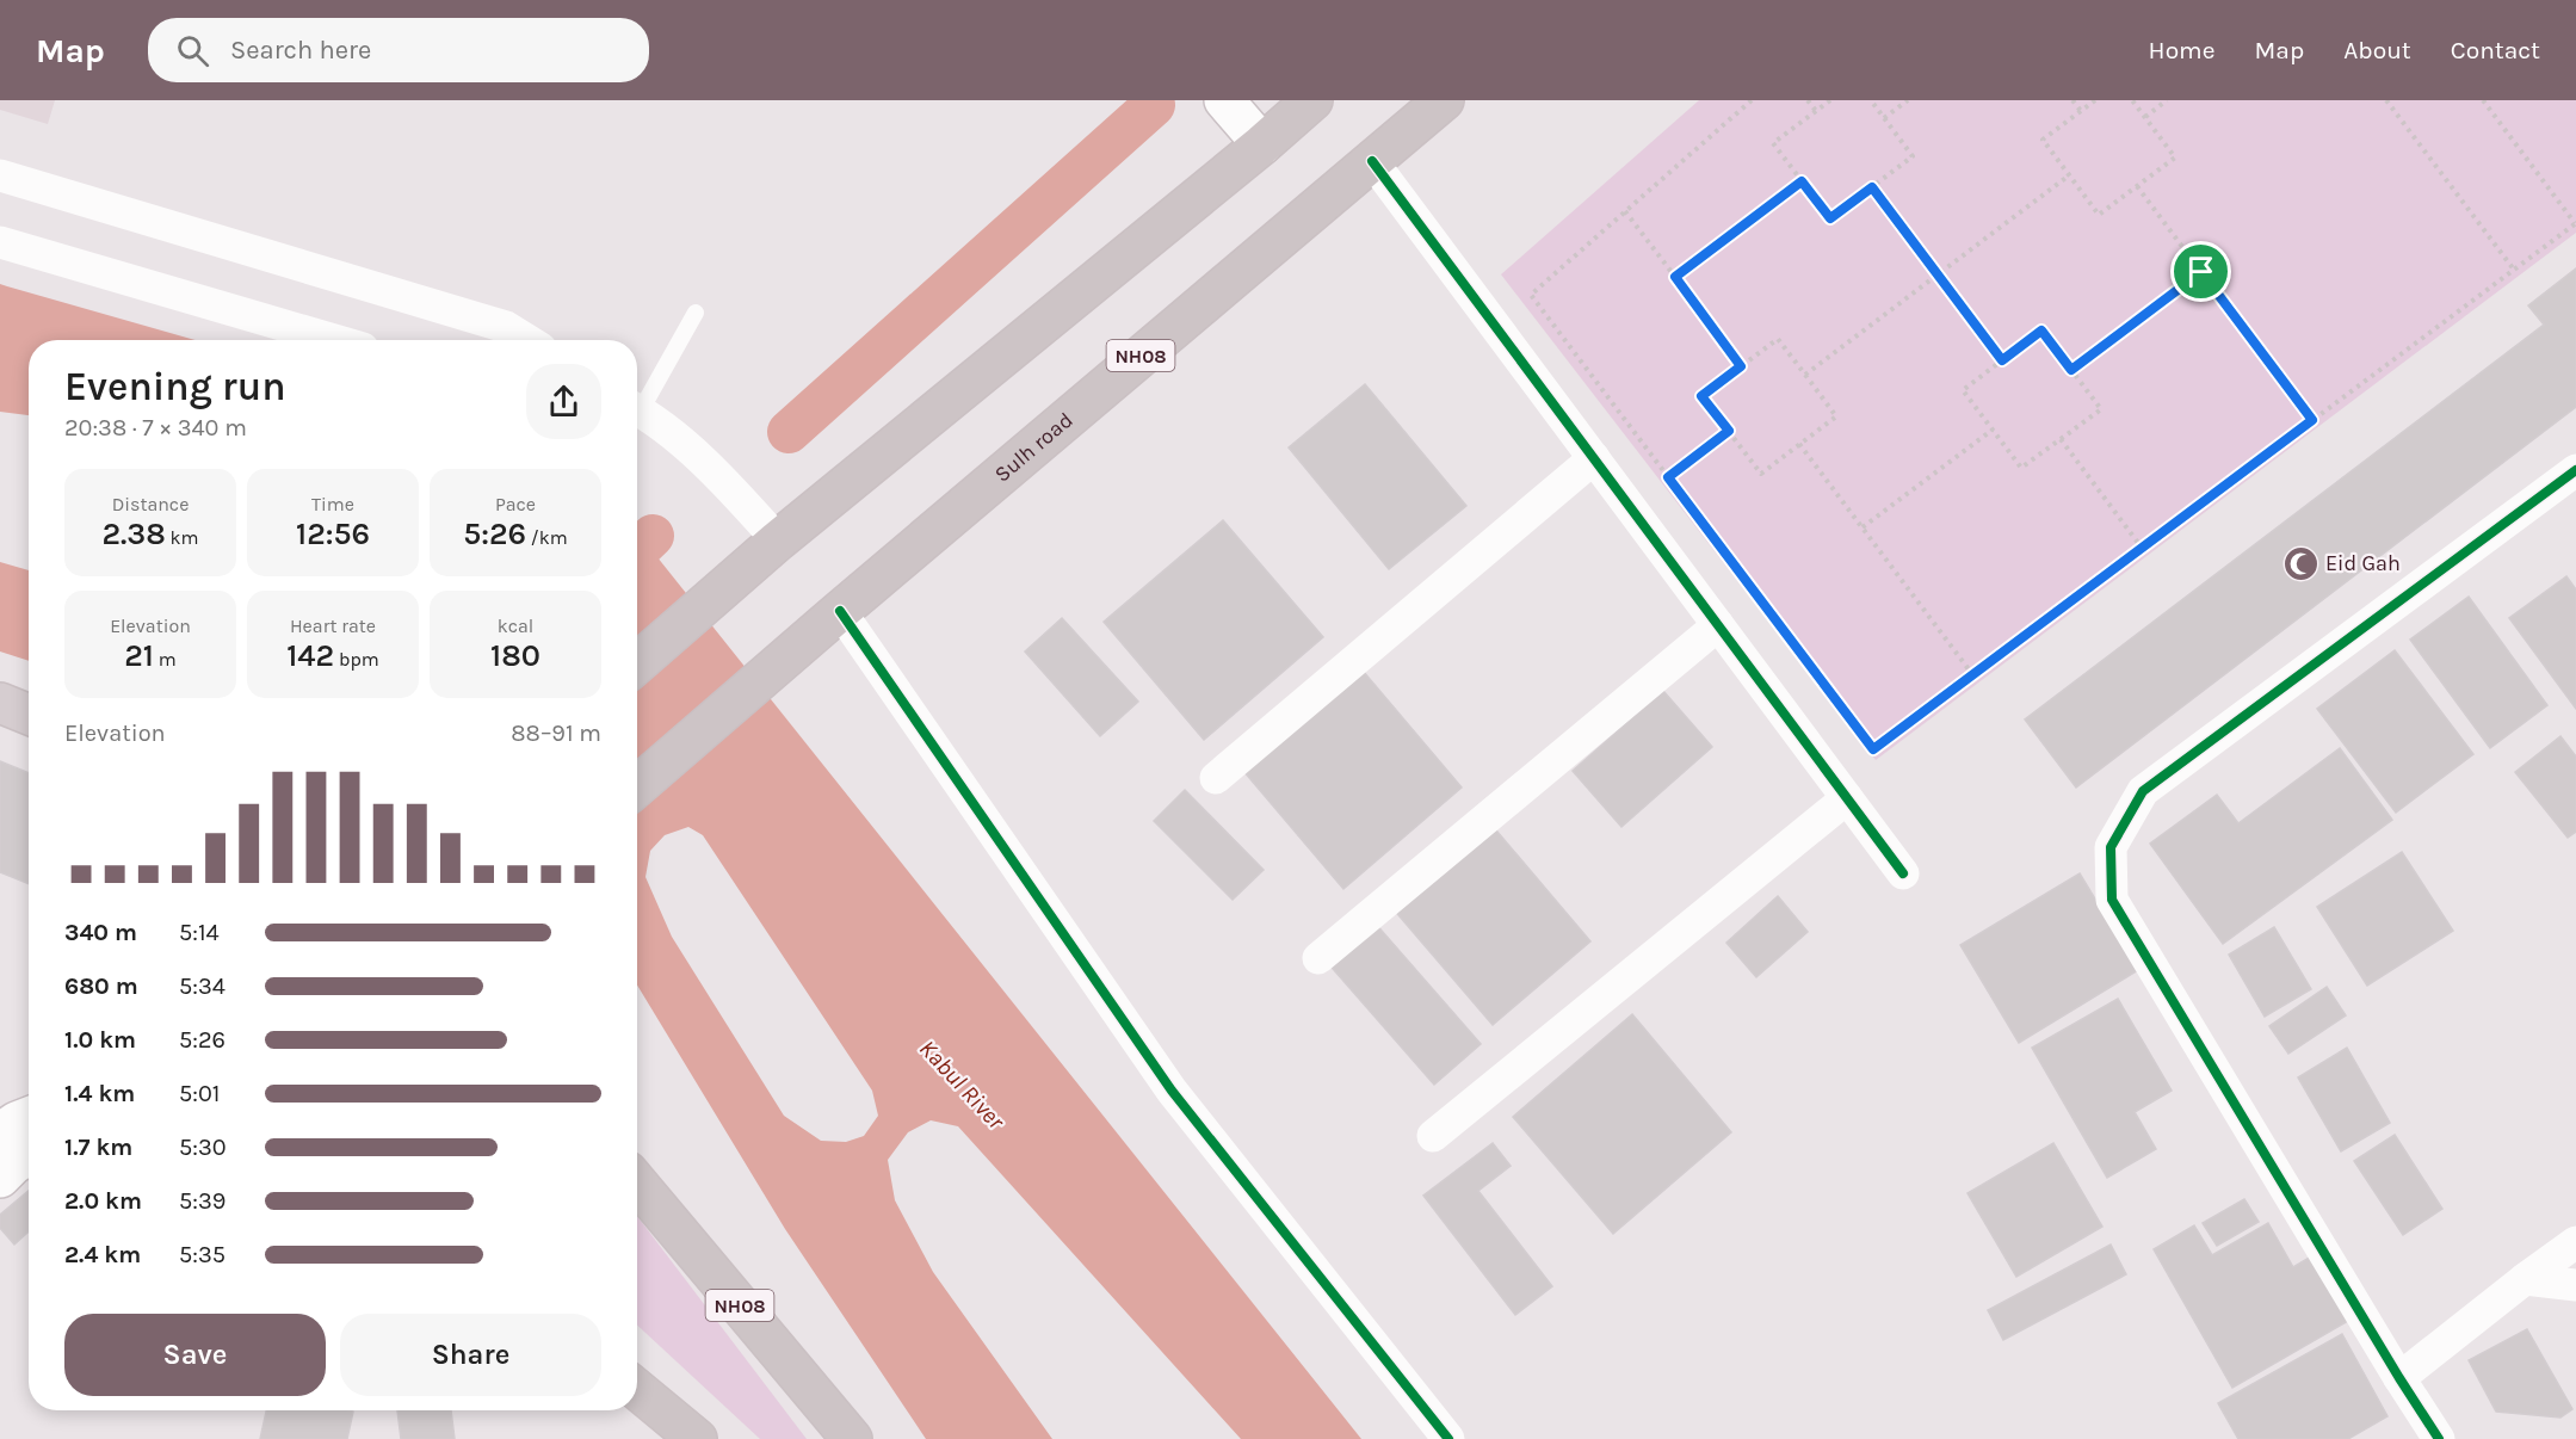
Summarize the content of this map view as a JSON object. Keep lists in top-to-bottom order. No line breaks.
{"streets":{"highway":["NH08","Sulh road"]},"water":["Kabul River"],"places":{"mosque":["Eid Gah"]},"page":{"header":"Map","search":"Search here","nav":["Home","Map","About","Contact"],"heading":["Evening run","20:38 · 7 × 340 m"],"stats":[["Distance","2.38 km"],["Time","12:56"],["Pace","5:26 /km"],["Elevation","21 m"],["Heart rate","142 bpm"],["kcal","180"]],"chart":["Elevation","88–91 m"],"list":[{"name":"340 m","note":"5:14"},{"name":"680 m","note":"5:34"},{"name":"1.0 km","note":"5:26"},{"name":"1.4 km","note":"5:01"},{"name":"1.7 km","note":"5:30"},{"name":"2.0 km","note":"5:39"},{"name":"2.4 km","note":"5:35"}],"buttons":["Save","Share"]}}
